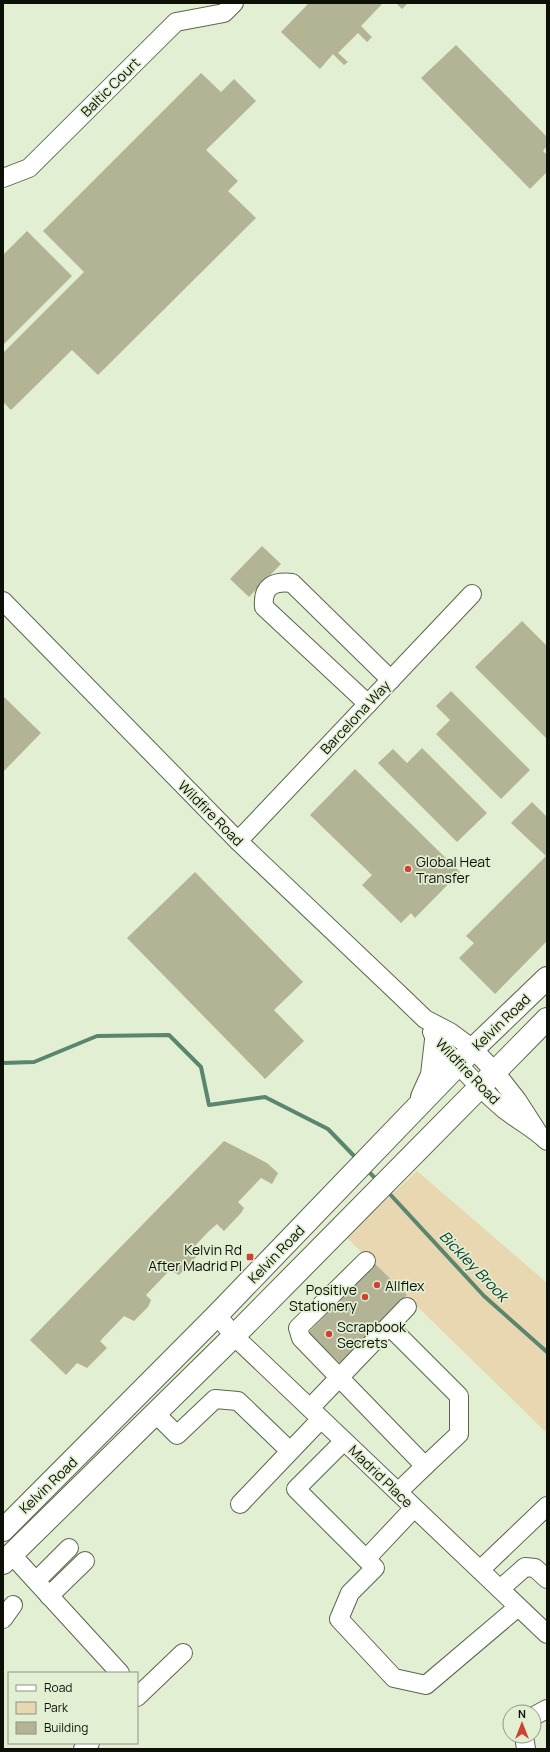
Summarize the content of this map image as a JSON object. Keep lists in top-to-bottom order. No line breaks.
{"streets":{"main road":["Kelvin Road"],"street":["Baltic Court","Barcelona Way","Wildfire Road","Madrid Place"]},"crossings":[["Barcelona Way","Wildfire Road"],["Wildfire Road","Kelvin Road"],["Kelvin Road","Madrid Place"]],"water":["Bickley Brook"],"places":{"other":["Global Heat Transfer","Allflex","Positive Stationery","Scrapbook Secrets"],"transit":["Kelvin Rd After Madrid Pl"]},"legend":["Road","Park","Building"],"north":"top"}
